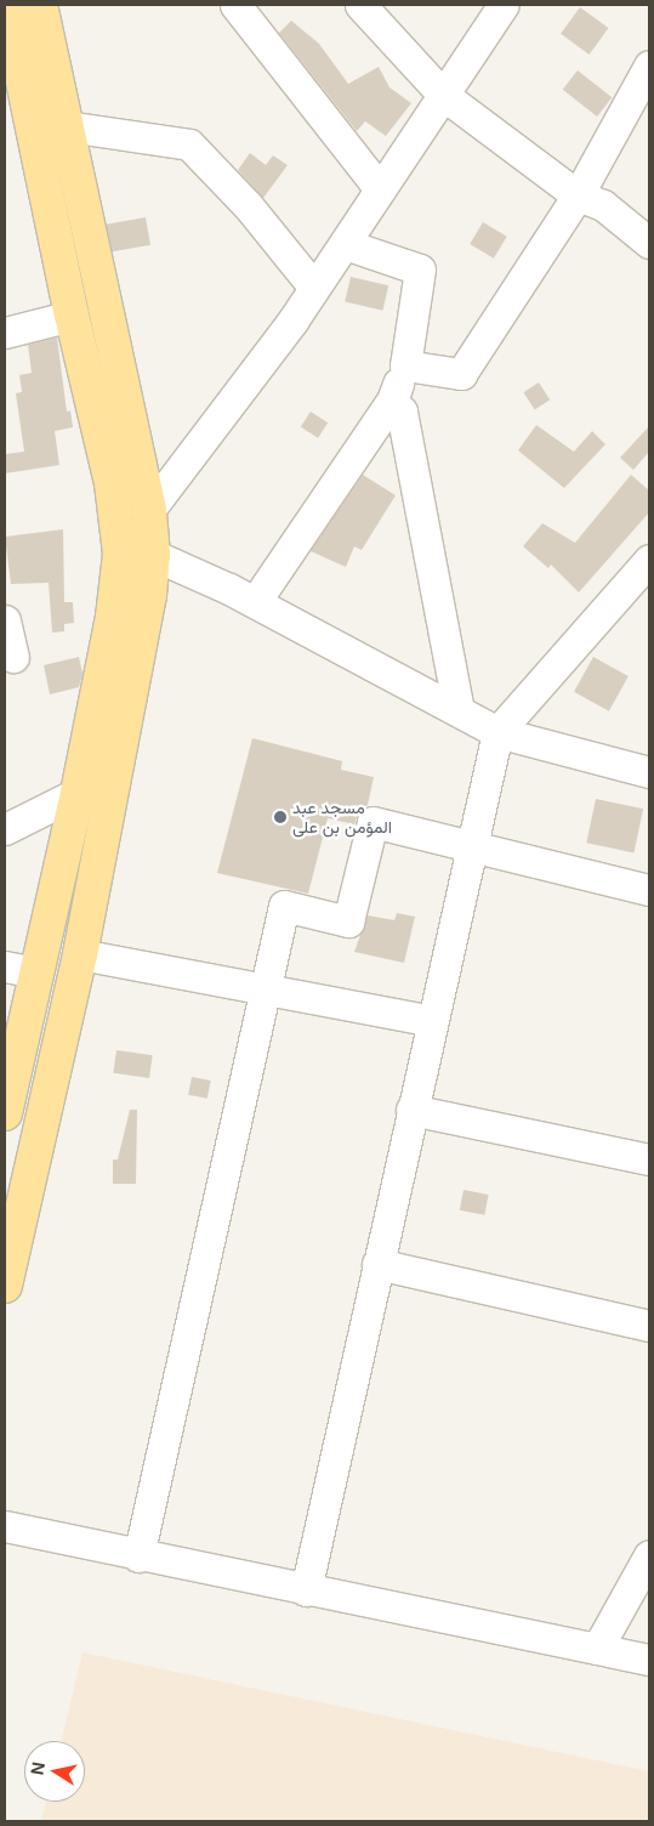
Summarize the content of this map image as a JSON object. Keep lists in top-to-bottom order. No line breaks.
{"places":["مسجد عبد المؤمن بن على"],"north":"left"}
